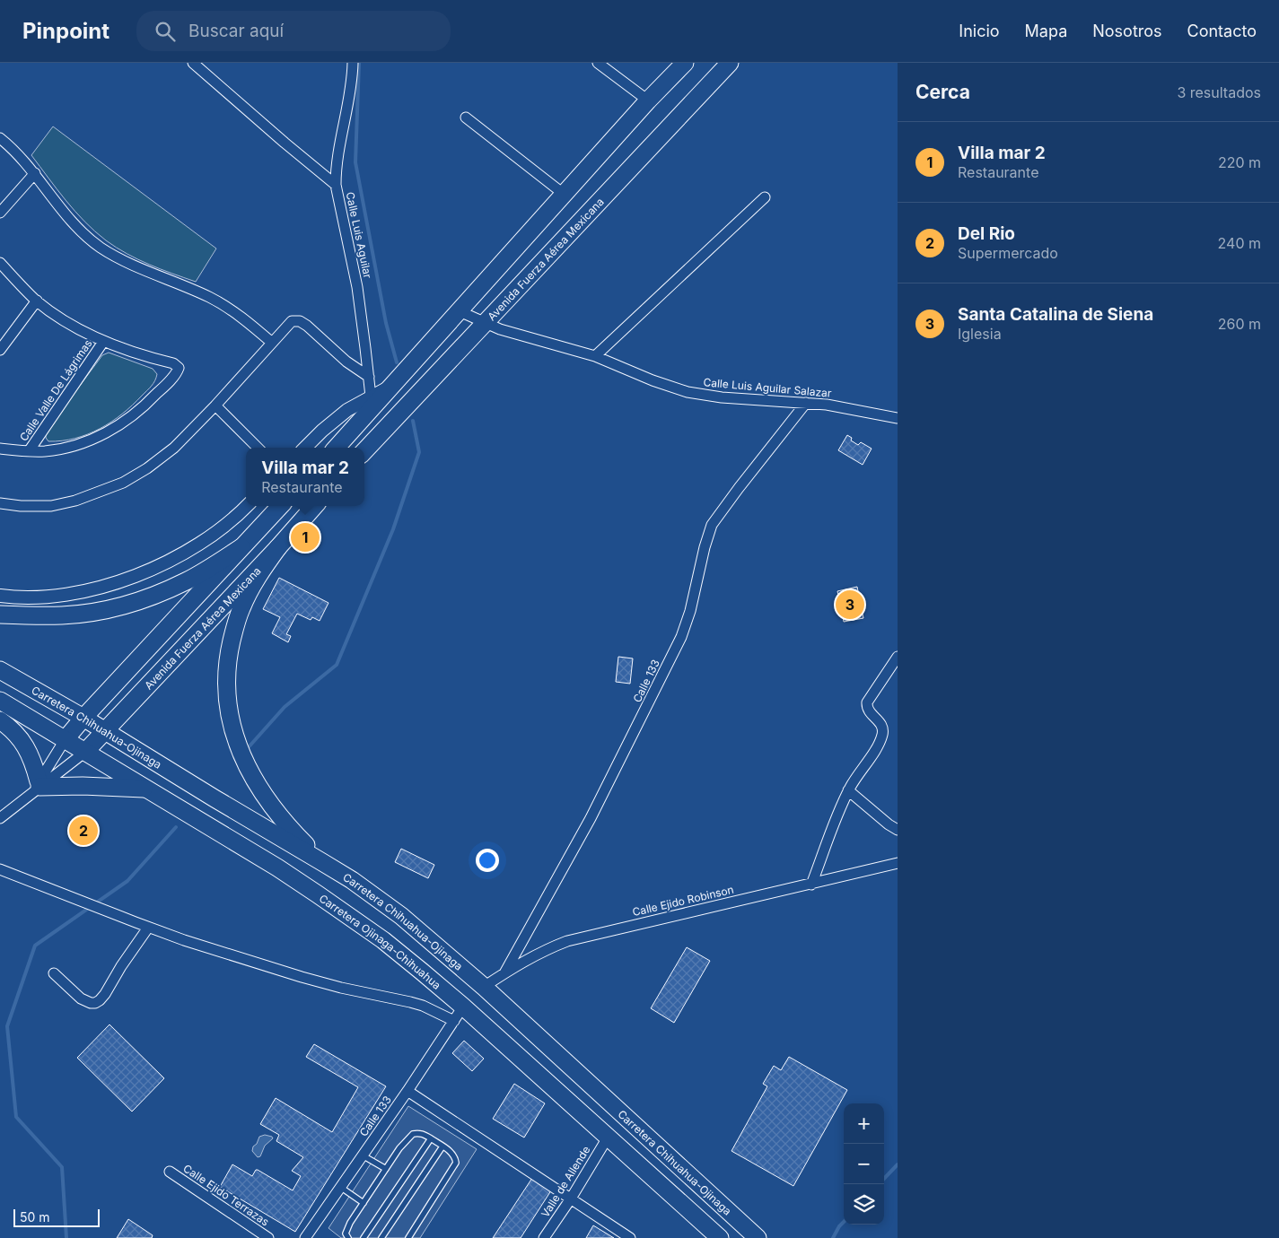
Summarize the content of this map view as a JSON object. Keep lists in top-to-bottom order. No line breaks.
{"streets":{"main road":["Avenida Fuerza Aérea Mexicana","Carretera Chihuahua-Ojinaga","Carretera Ojinaga-Chihuahua"],"street":["Calle Luis Aguilar","Calle Luis Aguilar Salazar","Calle Valle De Lágrimas","Calle 133","Calle Ejido Robinson","Valle de Allende","Calle Ejido Terrazas"]},"crossings":[["Avenida Fuerza Aérea Mexicana","Calle Luis Aguilar Salazar"],["Avenida Fuerza Aérea Mexicana","Carretera Chihuahua-Ojinaga"],["Avenida Fuerza Aérea Mexicana","Carretera Ojinaga-Chihuahua"],["Calle Luis Aguilar Salazar","Calle 133"],["Calle 133","Calle Ejido Robinson"],["Calle 133","Carretera Ojinaga-Chihuahua"],["Carretera Chihuahua-Ojinaga","Calle Ejido Robinson"],["Carretera Ojinaga-Chihuahua","Valle de Allende"]],"scale_bar":"50 m","page":{"header":"Pinpoint","search":"Buscar aquí","nav":["Inicio","Mapa","Nosotros","Contacto"],"heading":["Cerca","3 resultados"],"list":[{"mark":"1","name":"Villa mar 2","note":"Restaurante","value":"220 m"},{"mark":"2","name":"Del Rio","note":"Supermercado","value":"240 m"},{"mark":"3","name":"Santa Catalina de Siena","note":"Iglesia","value":"260 m"}],"popup":["Villa mar 2","Restaurante"],"pins":["1","3","2"],"map_buttons":["+","−"],"scale":"50 m"}}
